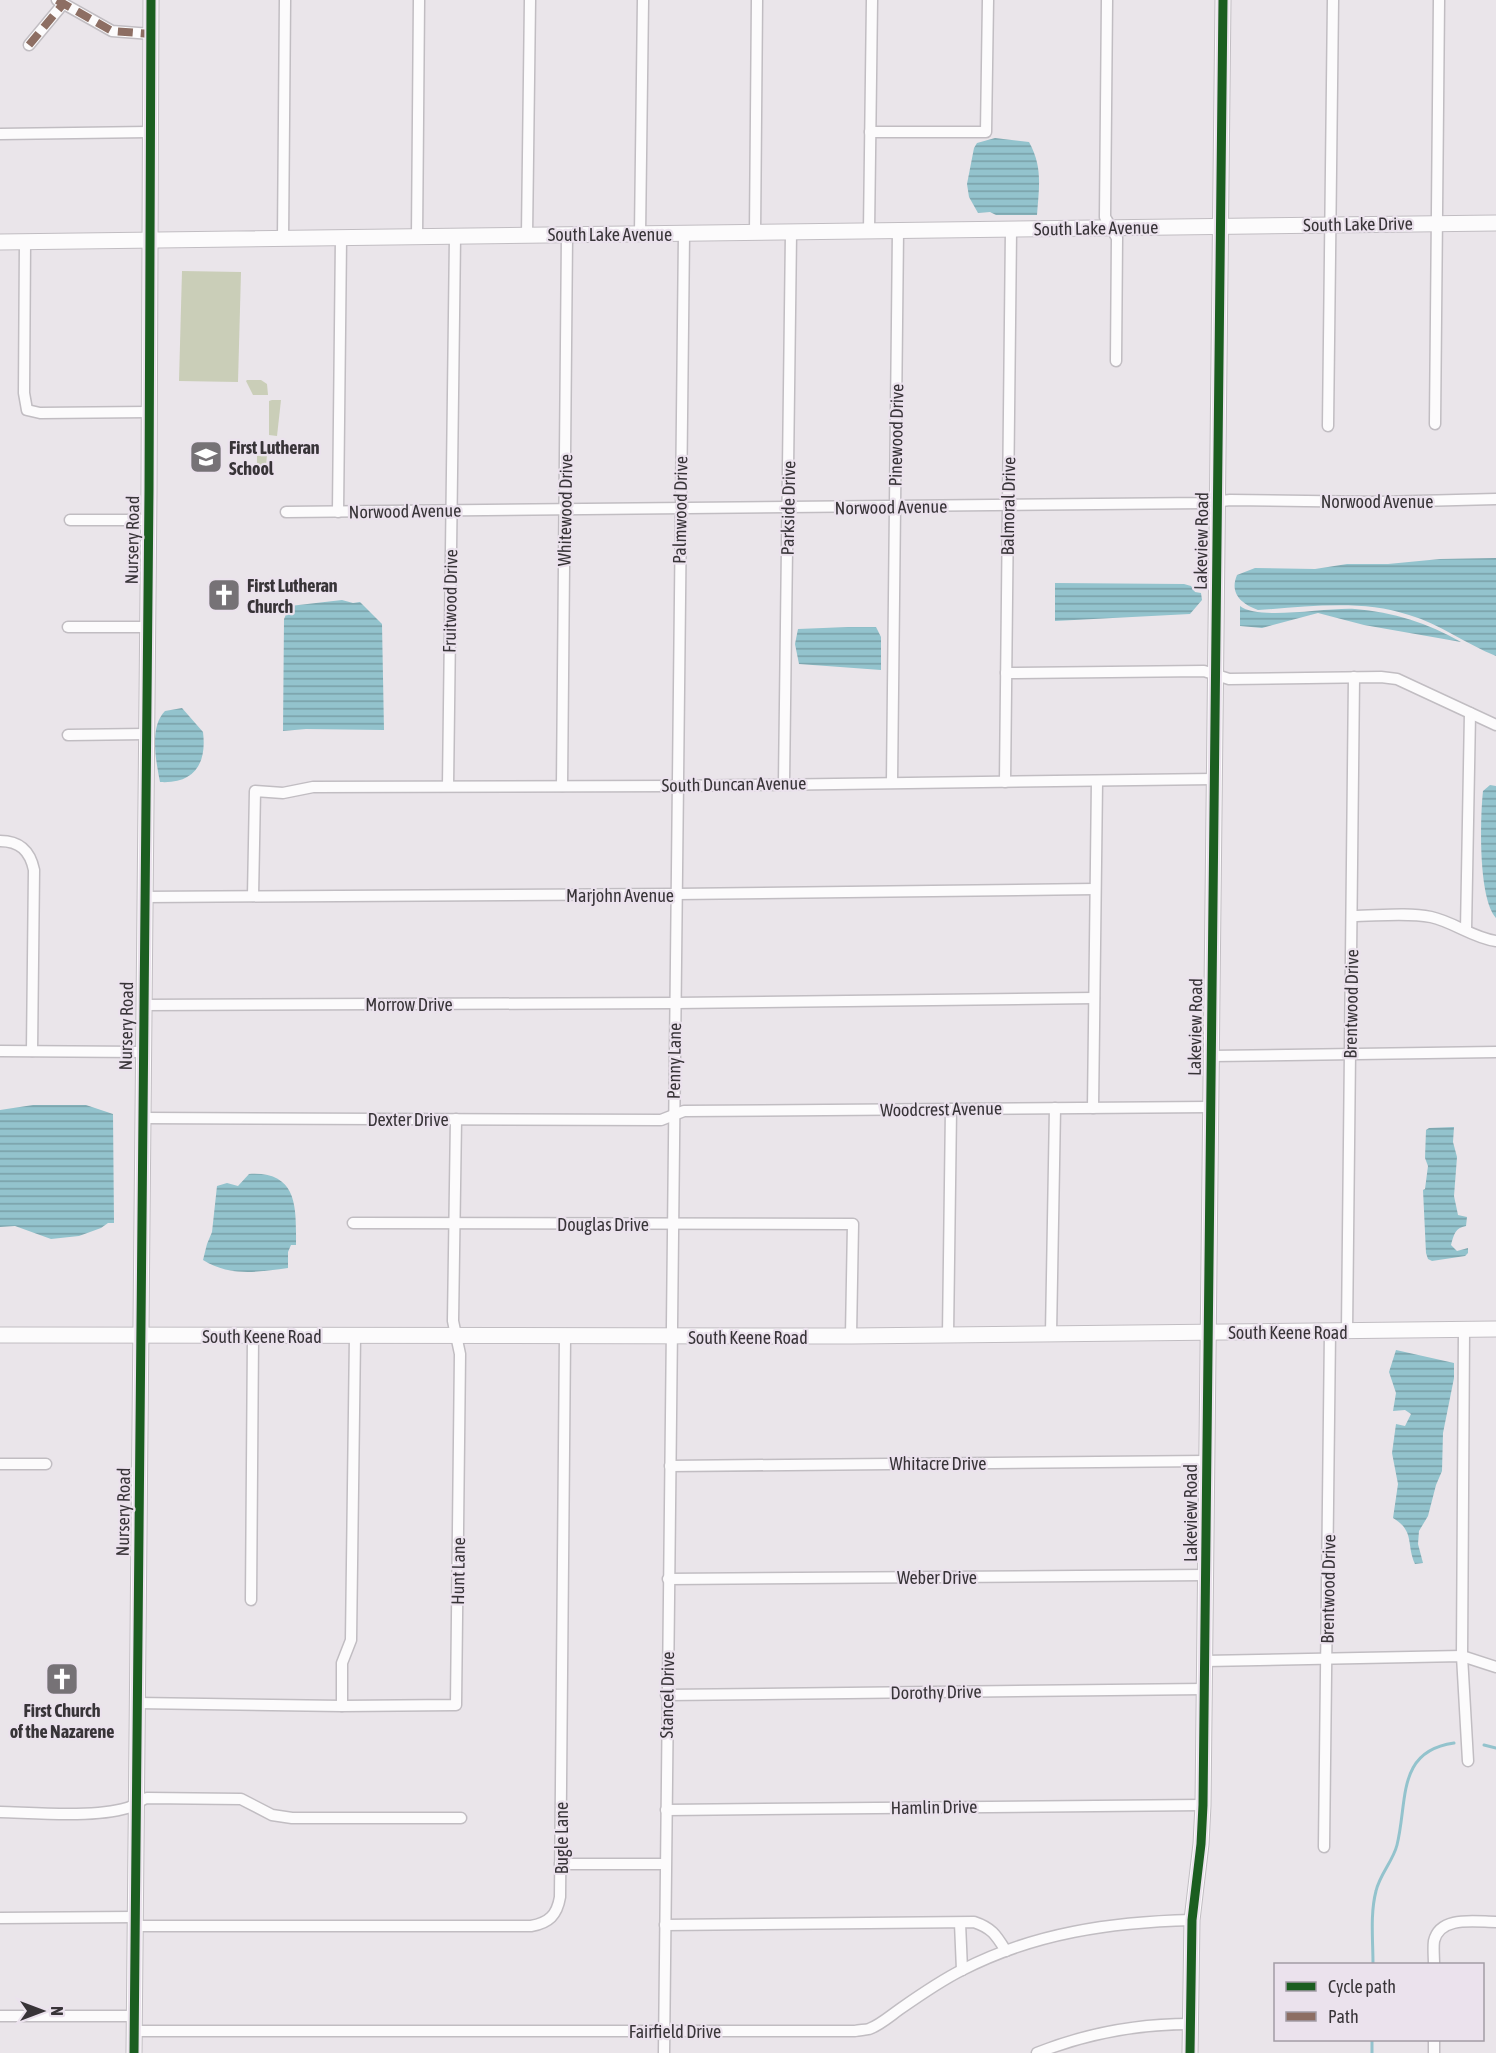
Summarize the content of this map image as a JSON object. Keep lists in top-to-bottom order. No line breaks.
{"streets":{"street":["South Lake Drive","South Lake Avenue","Pinewood Drive","Norwood Avenue","Balmoral Drive","Parkside Drive","Whitewood Drive","Palmwood Drive","Nursery Road","Lakeview Road","Fruitwood Drive","South Duncan Avenue","Marjohn Avenue","Morrow Drive","Brentwood Drive","Penny Lane","Woodcrest Avenue","Dexter Drive","Douglas Drive","South Keene Road","Whitacre Drive","Hunt Lane","Weber Drive","Dorothy Drive","Stancel Drive","Hamlin Drive","Bugle Lane","Fairfield Drive"]},"crossings":[["South Lake Drive","South Lake Avenue"],["South Lake Drive","Lakeview Road"],["South Lake Avenue","Pinewood Drive"],["South Lake Avenue","Balmoral Drive"],["South Lake Avenue","Parkside Drive"],["South Lake Avenue","Whitewood Drive"],["South Lake Avenue","Palmwood Drive"],["South Lake Avenue","Nursery Road"],["South Lake Avenue","Lakeview Road"],["South Lake Avenue","Fruitwood Drive"],["Pinewood Drive","Norwood Avenue"],["Pinewood Drive","South Duncan Avenue"],["Norwood Avenue","Balmoral Drive"],["Norwood Avenue","Parkside Drive"],["Norwood Avenue","Whitewood Drive"],["Norwood Avenue","Palmwood Drive"],["Norwood Avenue","Lakeview Road"],["Norwood Avenue","Fruitwood Drive"],["Balmoral Drive","South Duncan Avenue"],["Parkside Drive","South Duncan Avenue"],["Whitewood Drive","South Duncan Avenue"],["Palmwood Drive","South Duncan Avenue"],["Palmwood Drive","Penny Lane"],["Nursery Road","Marjohn Avenue"],["Nursery Road","Morrow Drive"],["Nursery Road","Dexter Drive"],["Nursery Road","South Keene Road"],["Nursery Road","Hunt Lane"],["Nursery Road","Bugle Lane"],["Nursery Road","Fairfield Drive"],["Lakeview Road","South Duncan Avenue"],["Lakeview Road","Woodcrest Avenue"],["Lakeview Road","South Keene Road"],["Lakeview Road","Whitacre Drive"],["Lakeview Road","Weber Drive"],["Lakeview Road","Dorothy Drive"],["Lakeview Road","Hamlin Drive"],["Lakeview Road","Fairfield Drive"],["Fruitwood Drive","South Duncan Avenue"],["South Duncan Avenue","Marjohn Avenue"],["South Duncan Avenue","Penny Lane"],["Marjohn Avenue","Penny Lane"],["Morrow Drive","Penny Lane"],["Brentwood Drive","South Keene Road"],["Penny Lane","Woodcrest Avenue"],["Penny Lane","Dexter Drive"],["Penny Lane","Douglas Drive"],["Penny Lane","South Keene Road"],["Penny Lane","Stancel Drive"],["Woodcrest Avenue","Dexter Drive"],["Dexter Drive","Hunt Lane"],["Douglas Drive","South Keene Road"],["Douglas Drive","Hunt Lane"],["South Keene Road","Hunt Lane"],["South Keene Road","Stancel Drive"],["South Keene Road","Bugle Lane"],["Whitacre Drive","Stancel Drive"],["Weber Drive","Stancel Drive"],["Dorothy Drive","Stancel Drive"],["Stancel Drive","Hamlin Drive"],["Stancel Drive","Fairfield Drive"]],"places":{"school or university":["First Lutheran School"],"church":["First Lutheran Church","First Church of the Nazarene"]},"legend":["Cycle path","Path"],"north":"right"}
